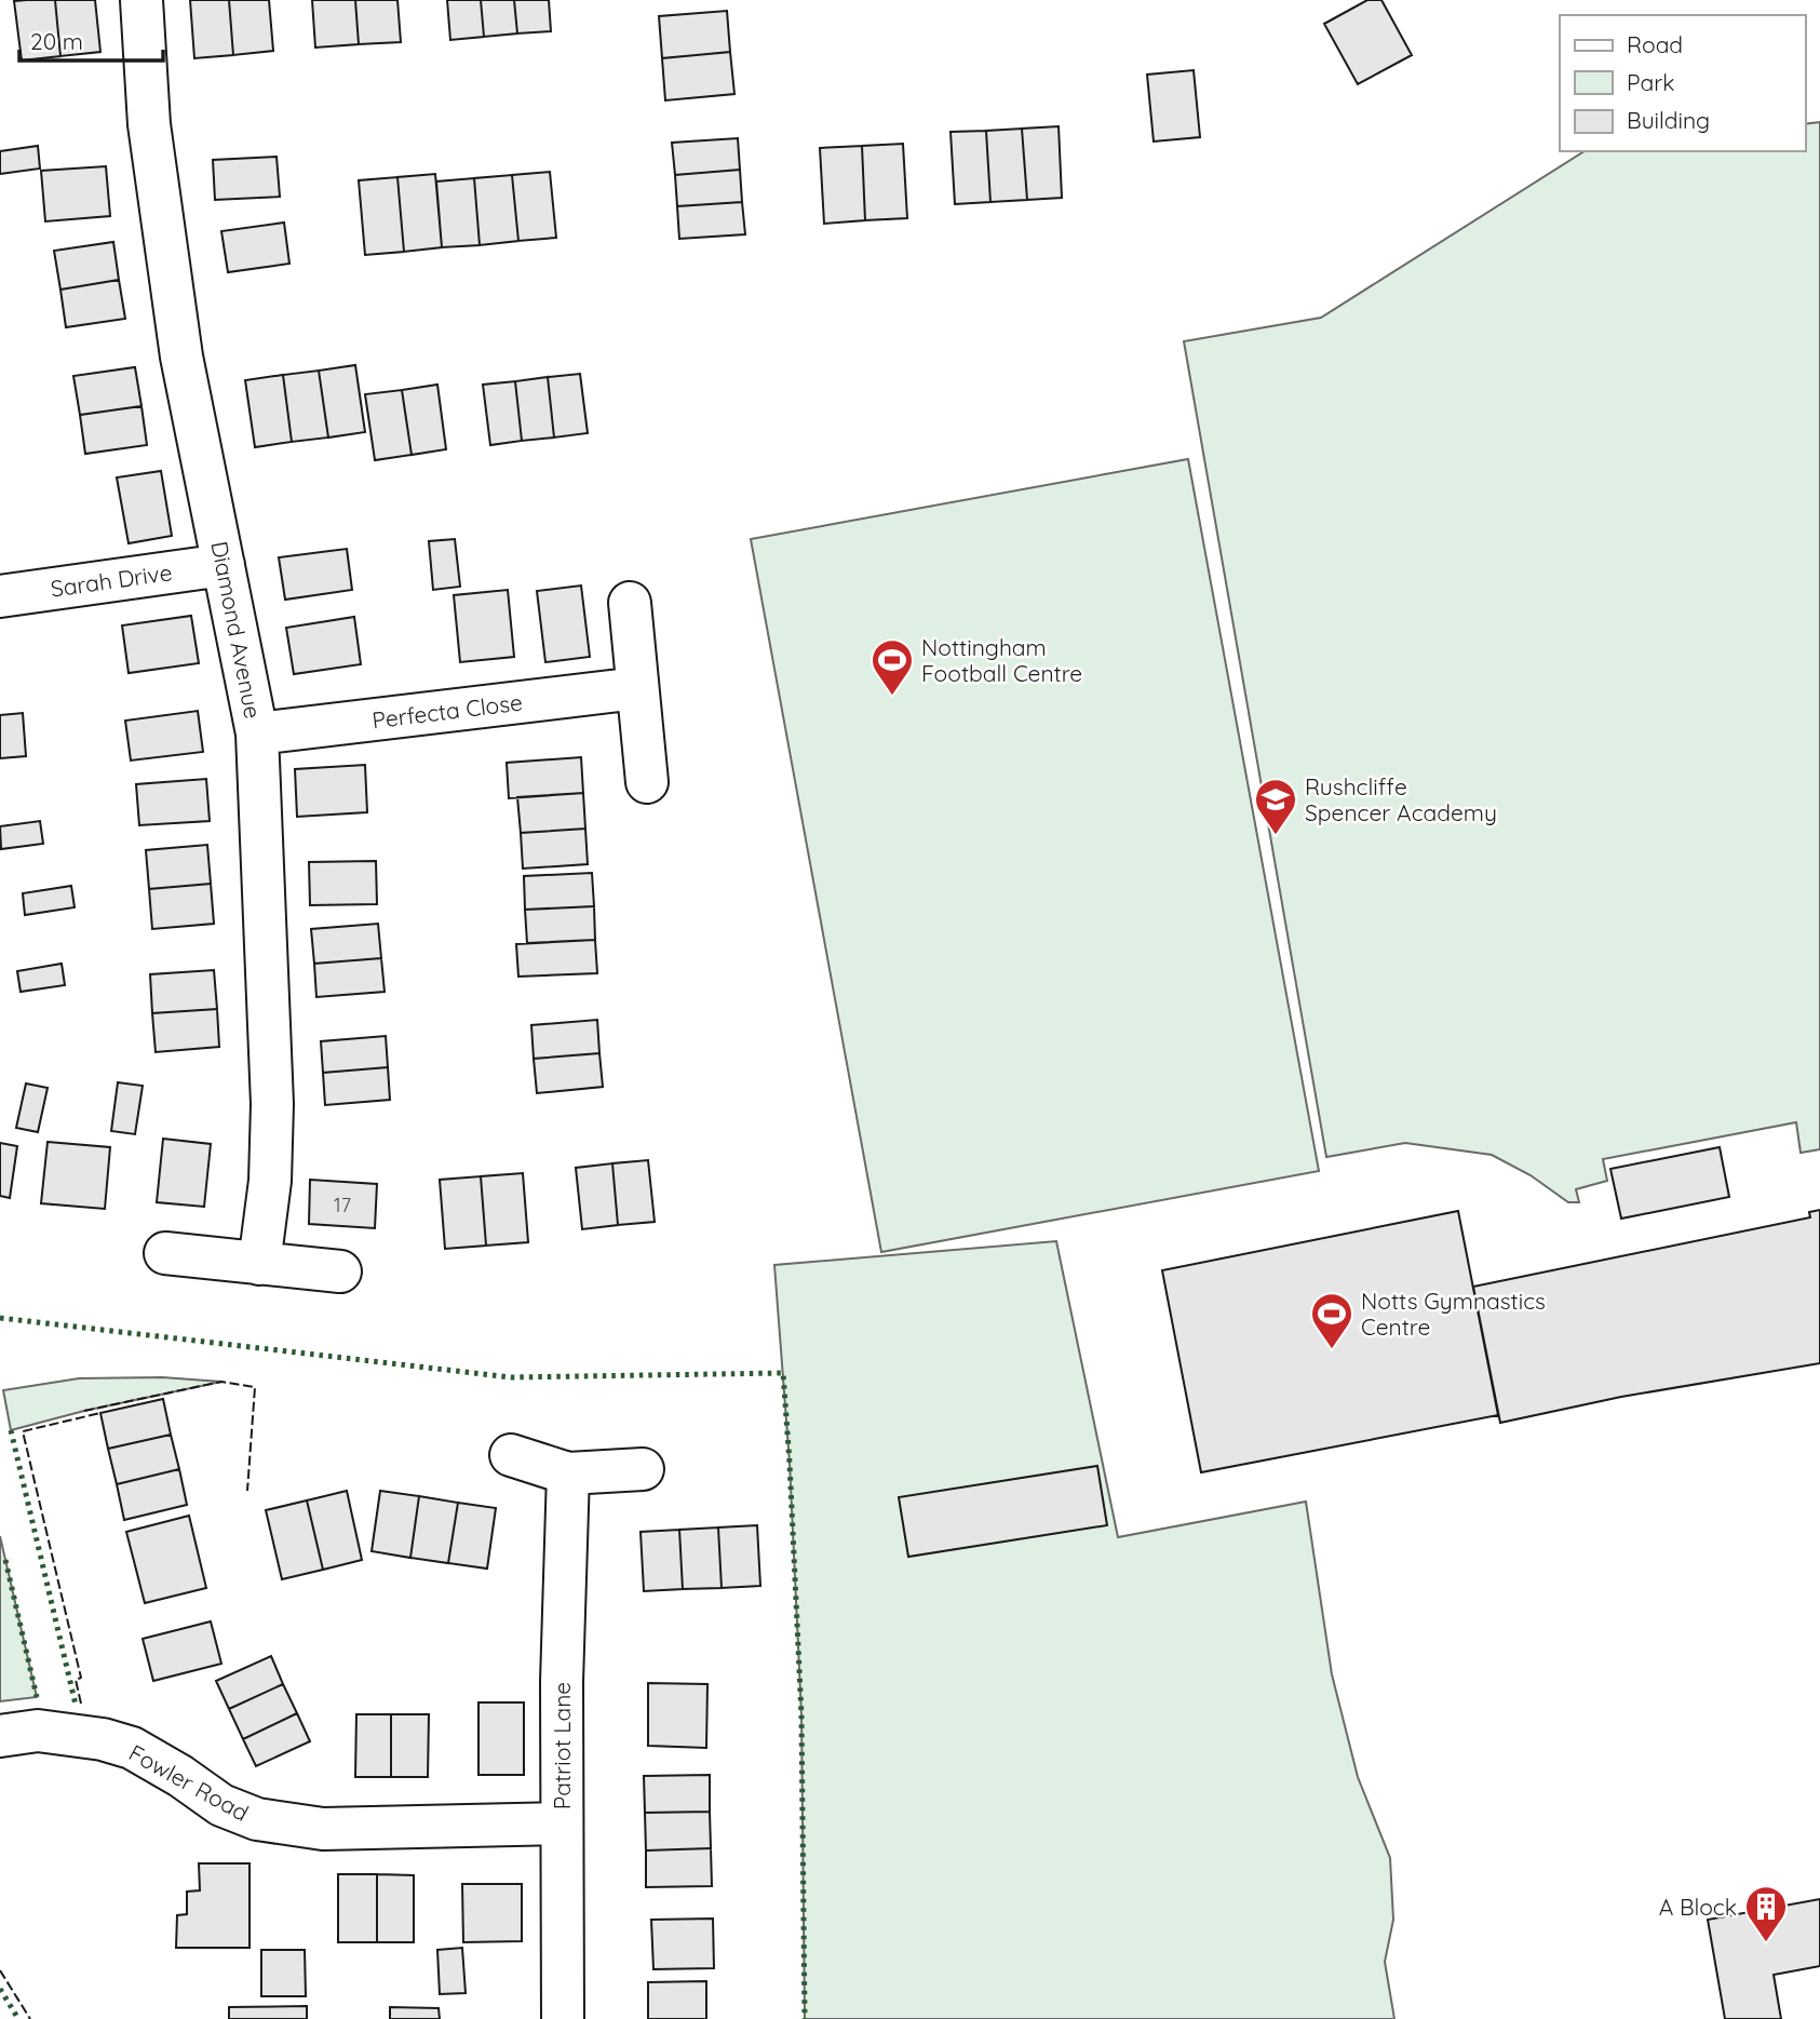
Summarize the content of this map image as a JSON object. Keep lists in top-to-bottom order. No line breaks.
{"streets":{"street":["Sarah Drive","Diamond Avenue","Perfecta Close","Patriot Lane","Fowler Road"]},"crossings":[["Sarah Drive","Diamond Avenue"],["Diamond Avenue","Perfecta Close"],["Patriot Lane","Fowler Road"]],"places":{"sports":["Nottingham Football Centre","Notts Gymnastics Centre"],"school or university":["Rushcliffe Spencer Academy"],"building":["A Block"]},"house_numbers":["17"],"legend":["Road","Park","Building"],"scale_bar":"20 m"}
